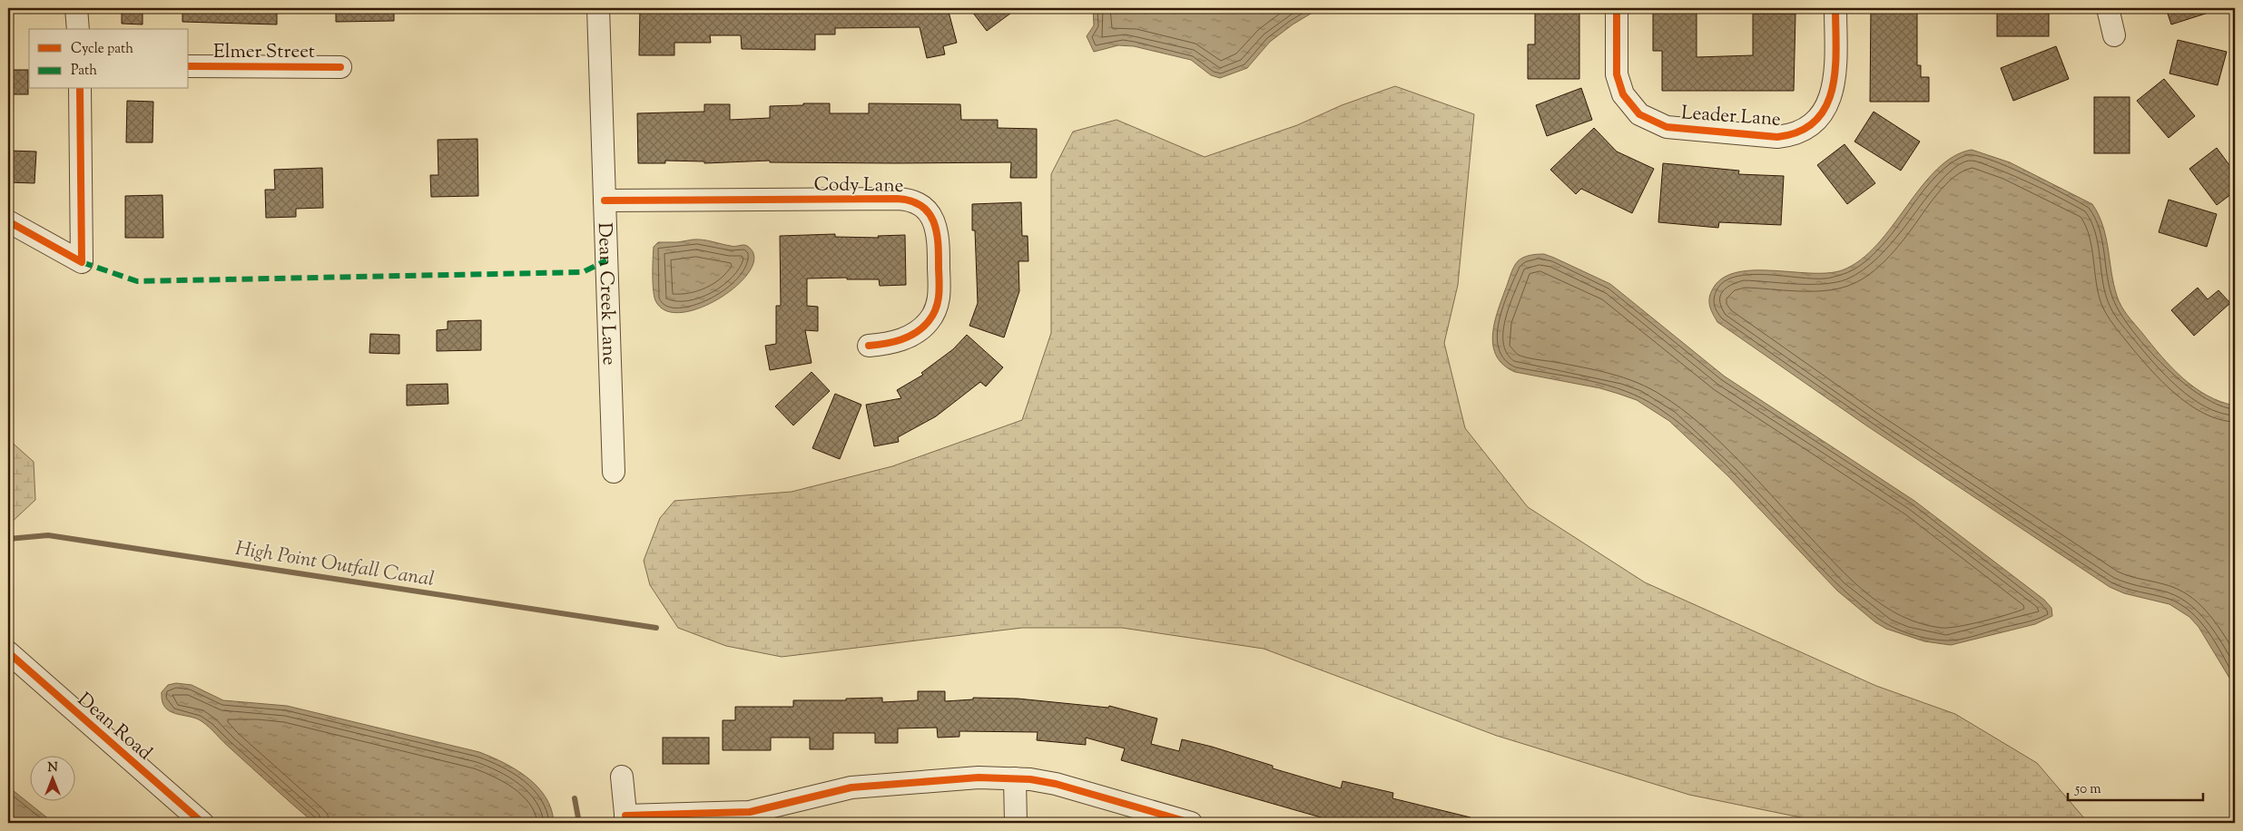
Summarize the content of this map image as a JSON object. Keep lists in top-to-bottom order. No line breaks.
{"streets":{"street":["Elmer Street","Leader Lane","Cody Lane","Dean Creek Lane","Dean Road"]},"crossings":[["Cody Lane","Dean Creek Lane"]],"water":["High Point Outfall Canal"],"legend":["Cycle path","Path"],"scale_bar":"50 m","north":"top"}
